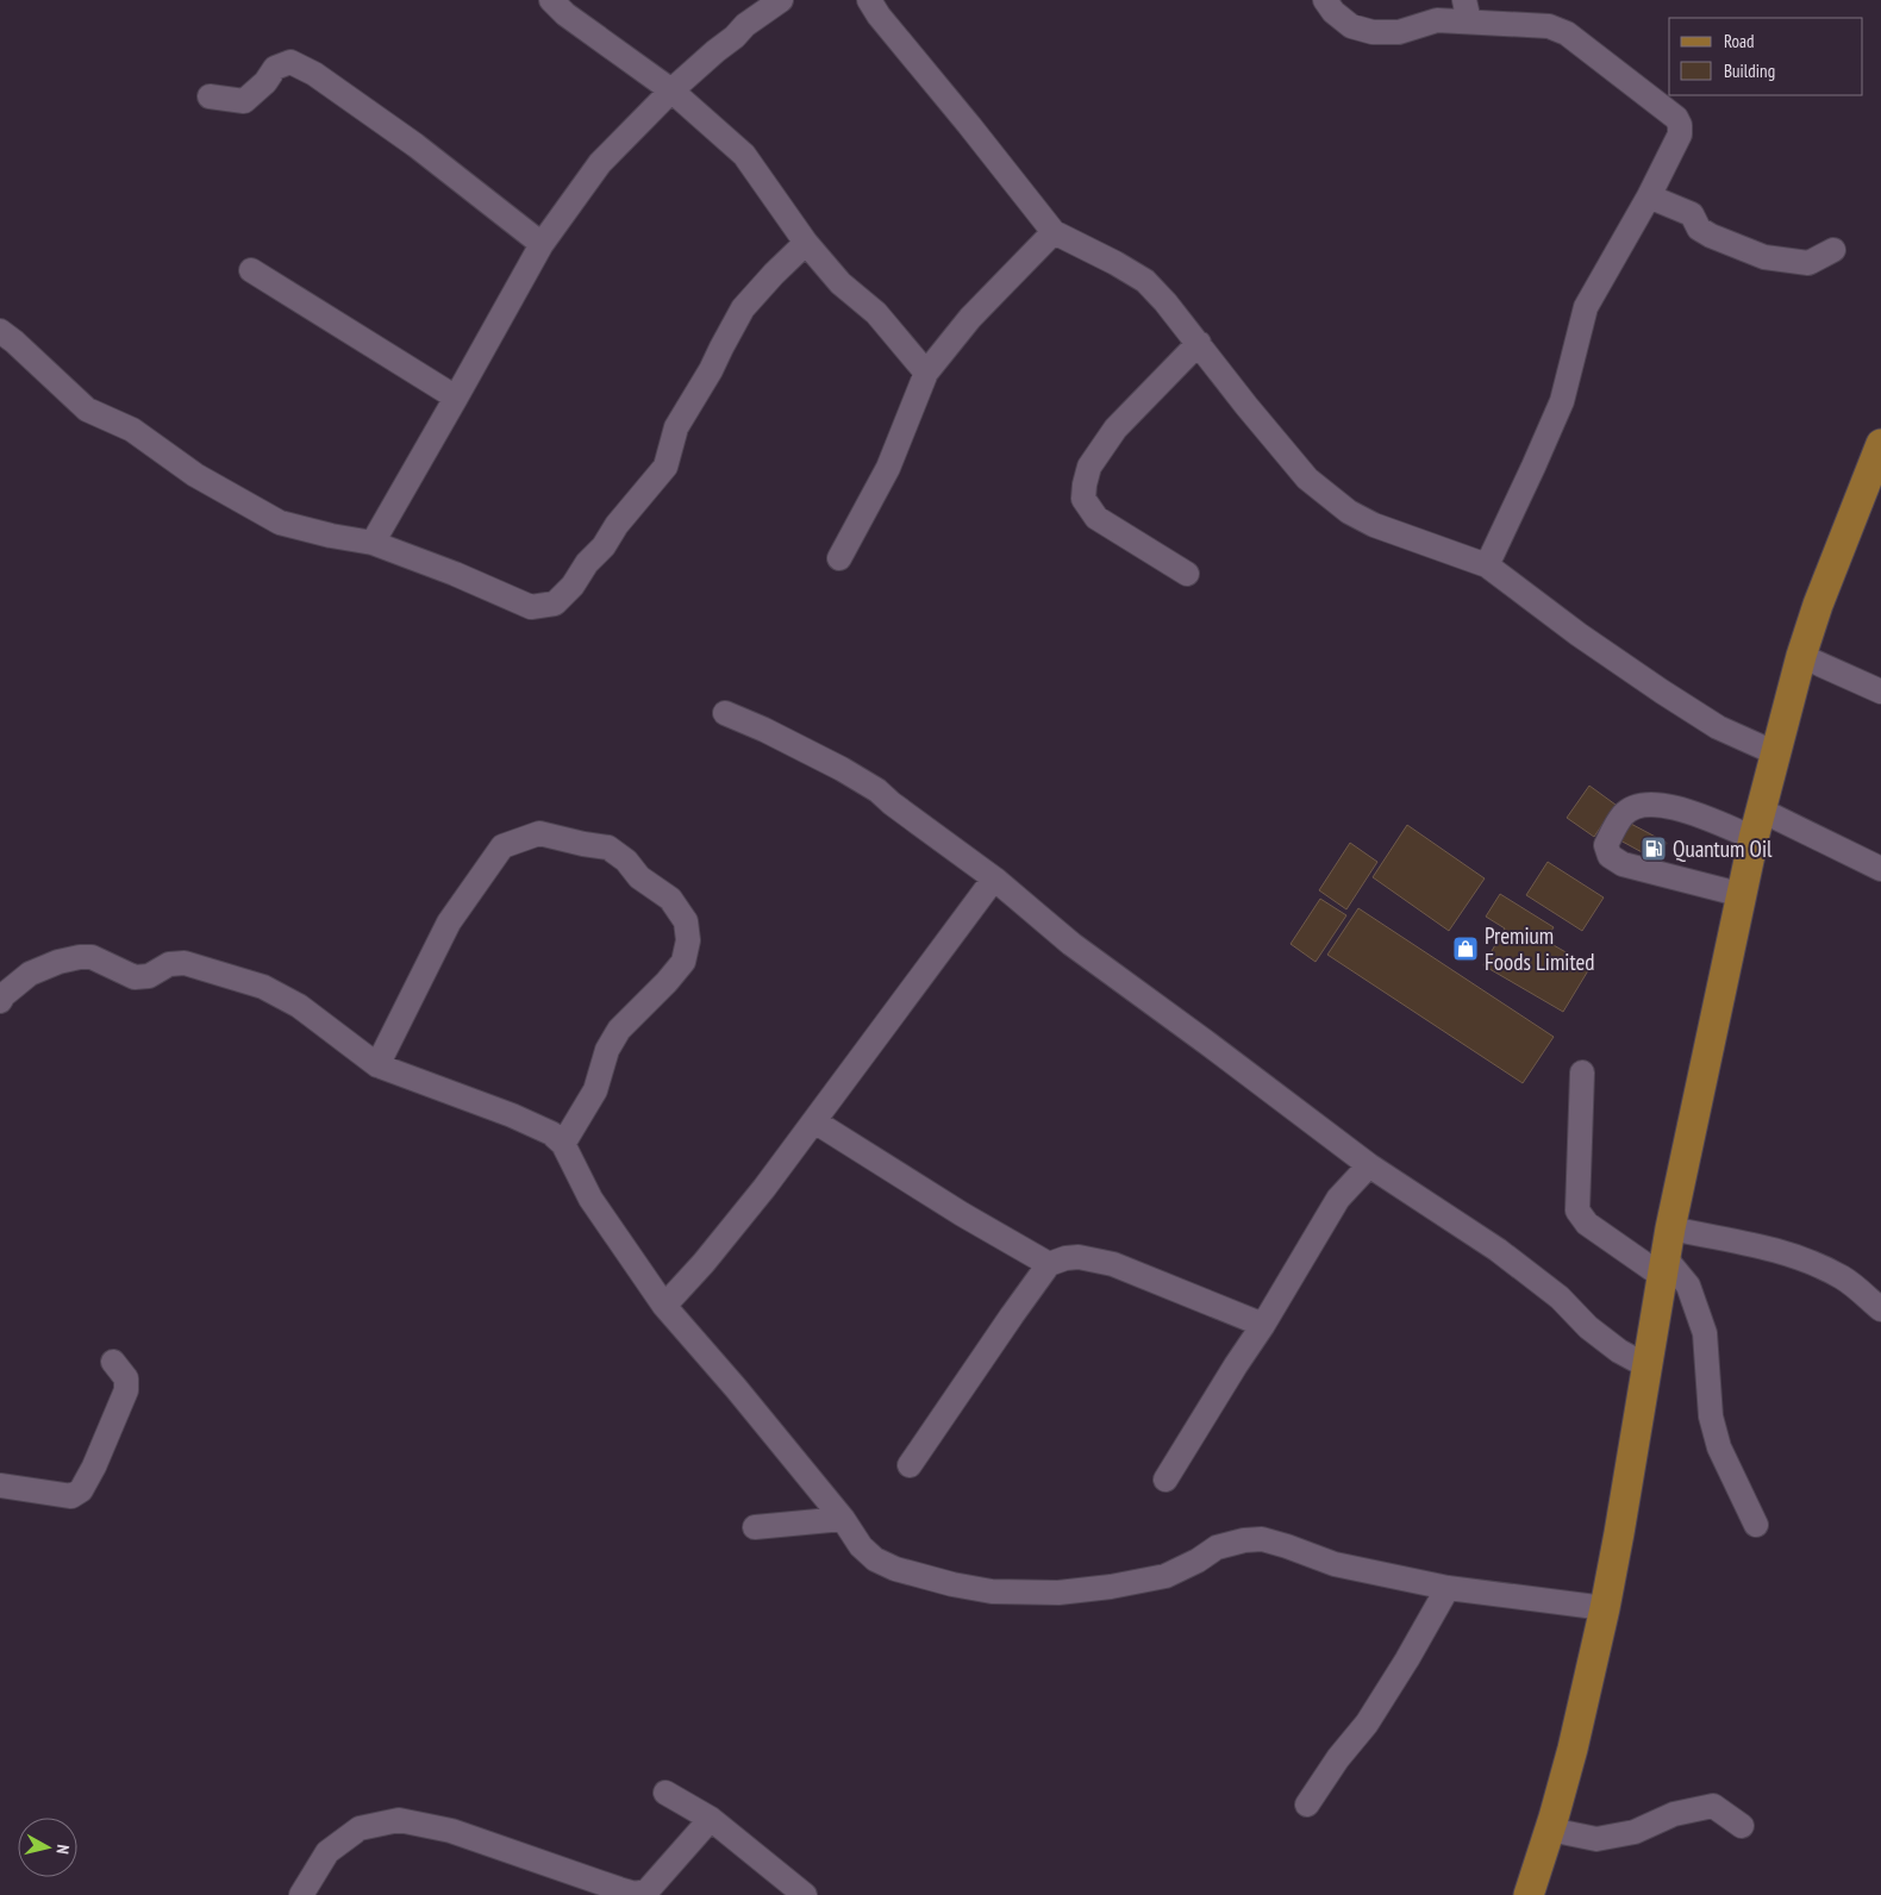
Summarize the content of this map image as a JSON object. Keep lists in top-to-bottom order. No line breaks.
{"places":{"fuel station":["Quantum Oil"],"shop":["Premium Foods Limited"]},"legend":["Road","Building"],"north":"right"}
